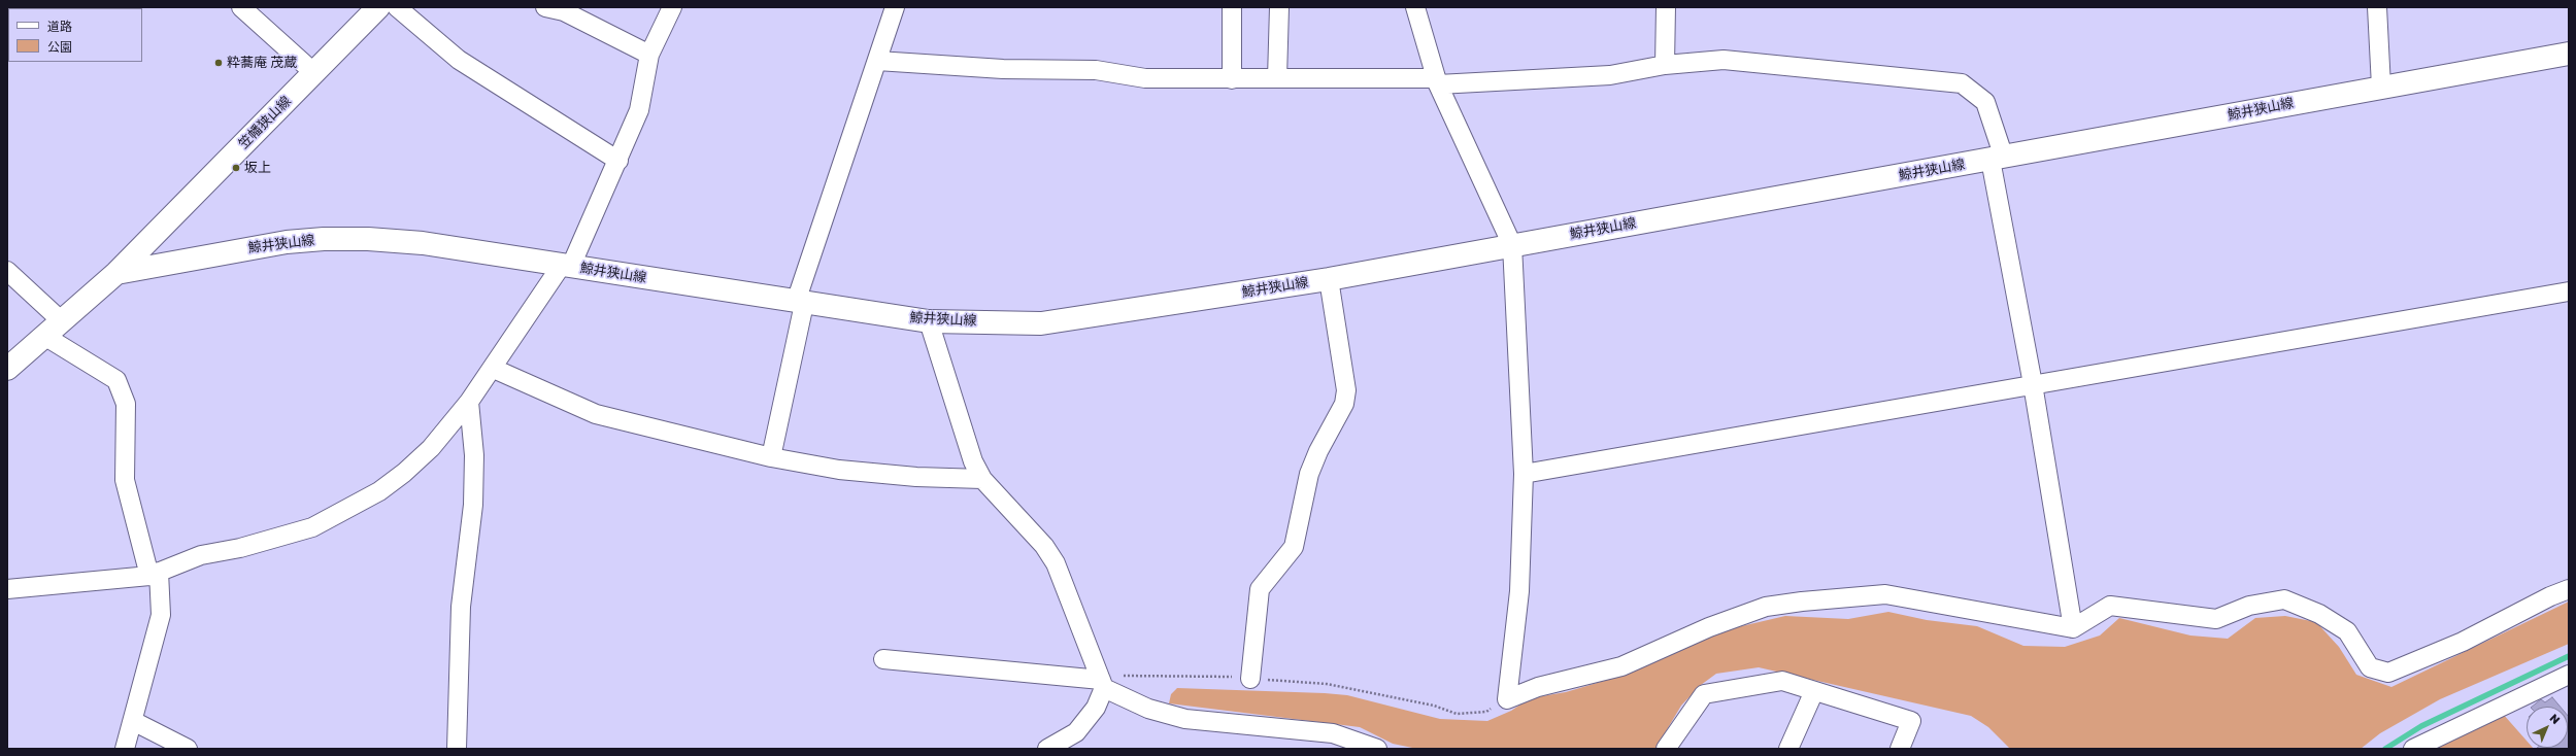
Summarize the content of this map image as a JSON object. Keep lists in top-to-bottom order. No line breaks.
{"streets":{"main road":["鯨井狭山線","笠幡狭山線"]},"crossings":[["鯨井狭山線","笠幡狭山線"]],"places":["粋蕎庵 茂蔵","坂上"],"legend":["道路","公園"],"north":"top right"}
